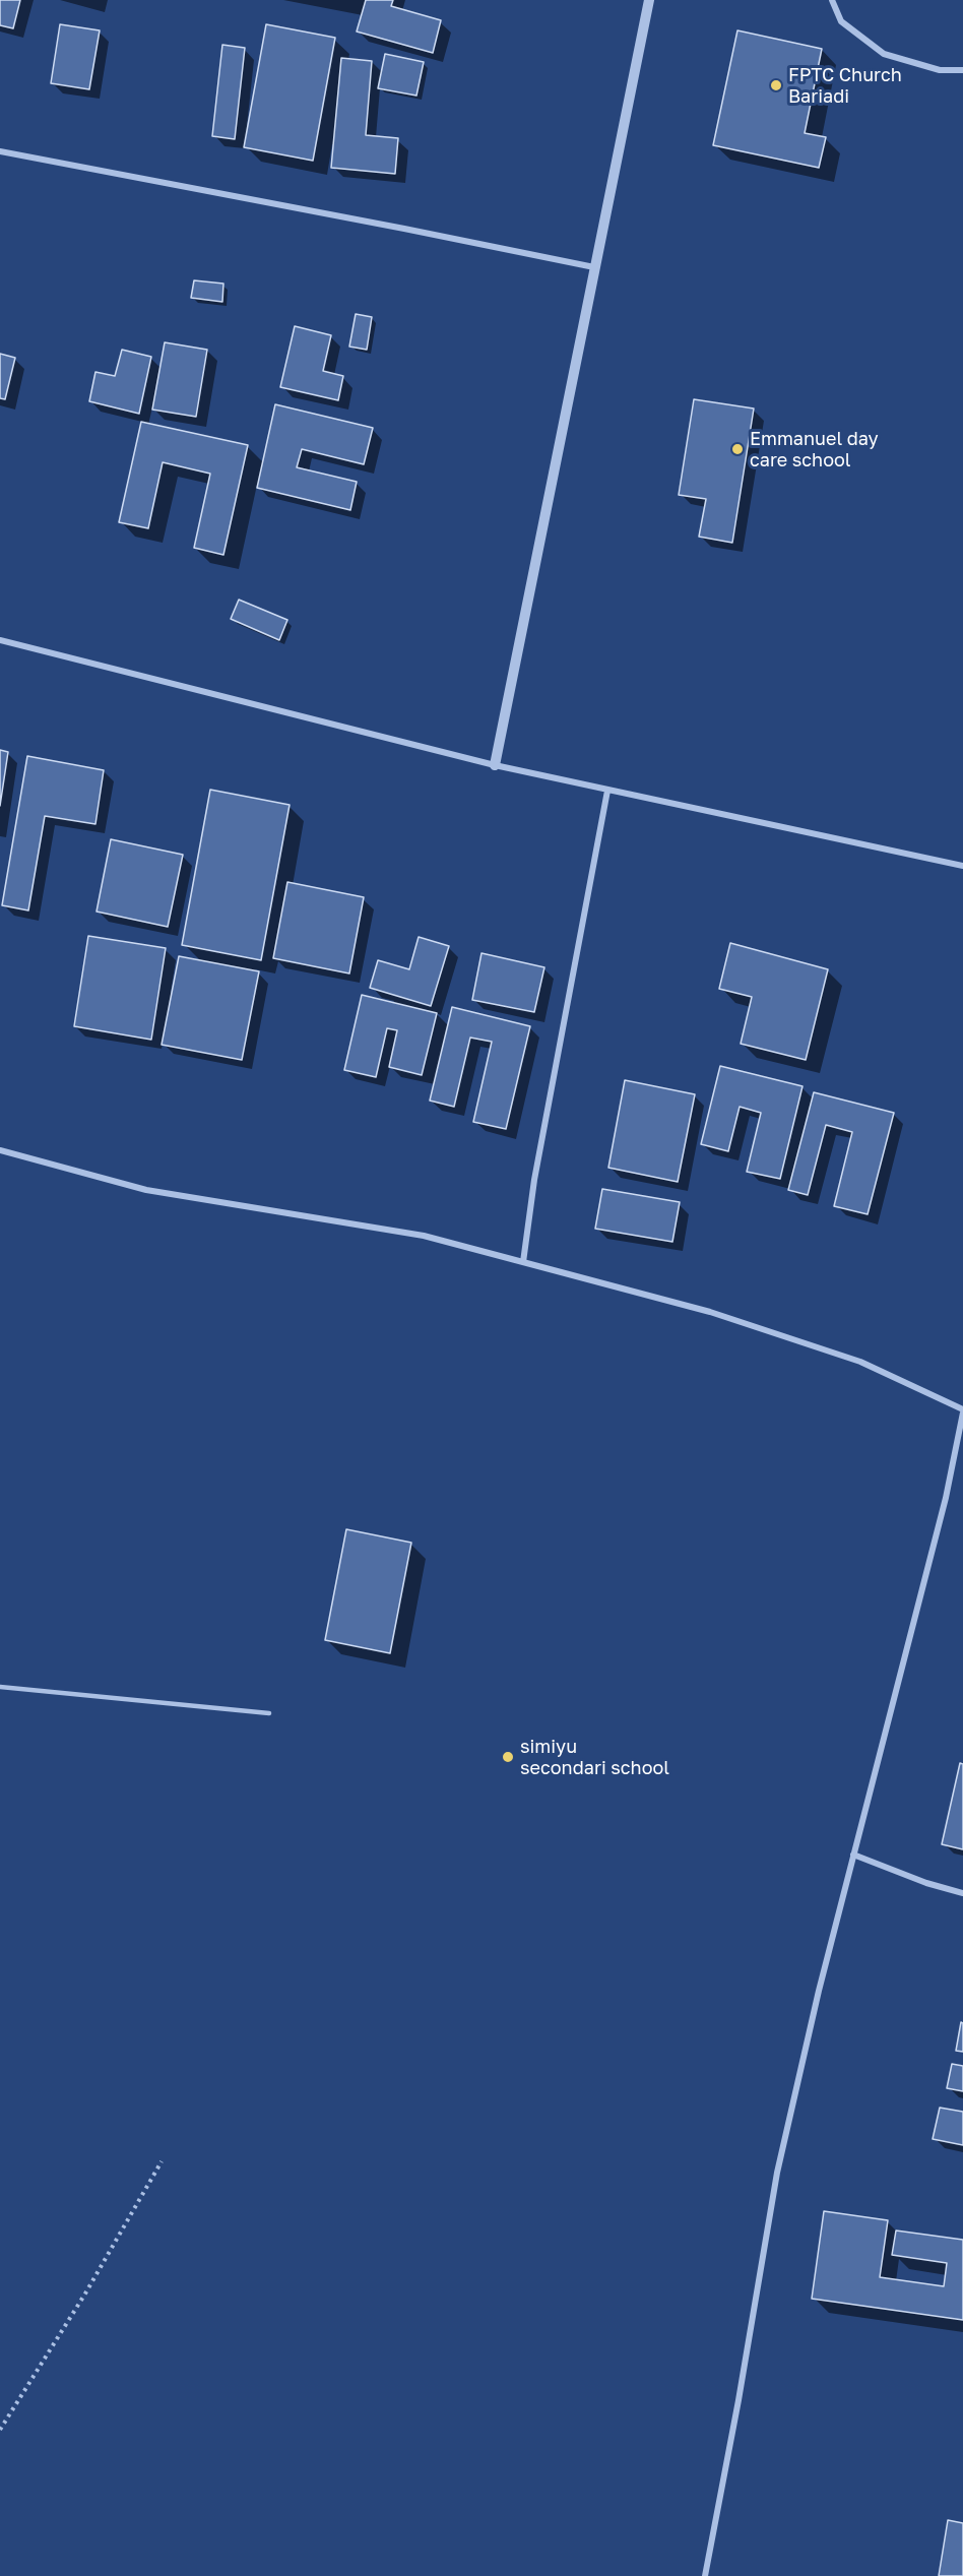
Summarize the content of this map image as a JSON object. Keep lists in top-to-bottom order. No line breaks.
{"places":["FPTC Church Bariadi","Emmanuel day care school","simiyu secondari school"]}
